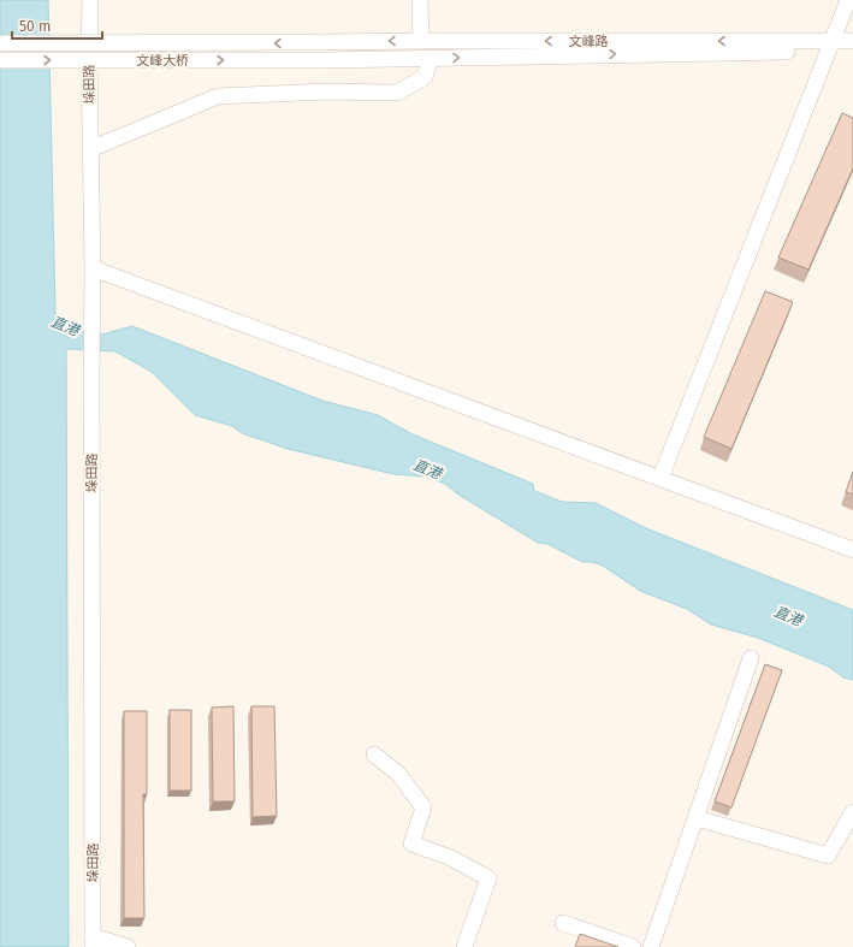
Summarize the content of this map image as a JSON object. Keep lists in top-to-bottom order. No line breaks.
{"streets":{"street":["文峰路","文峰大桥","垛田路"]},"crossings":[["文峰路","文峰大桥"]],"water":["直港"],"scale_bar":"50 m"}
